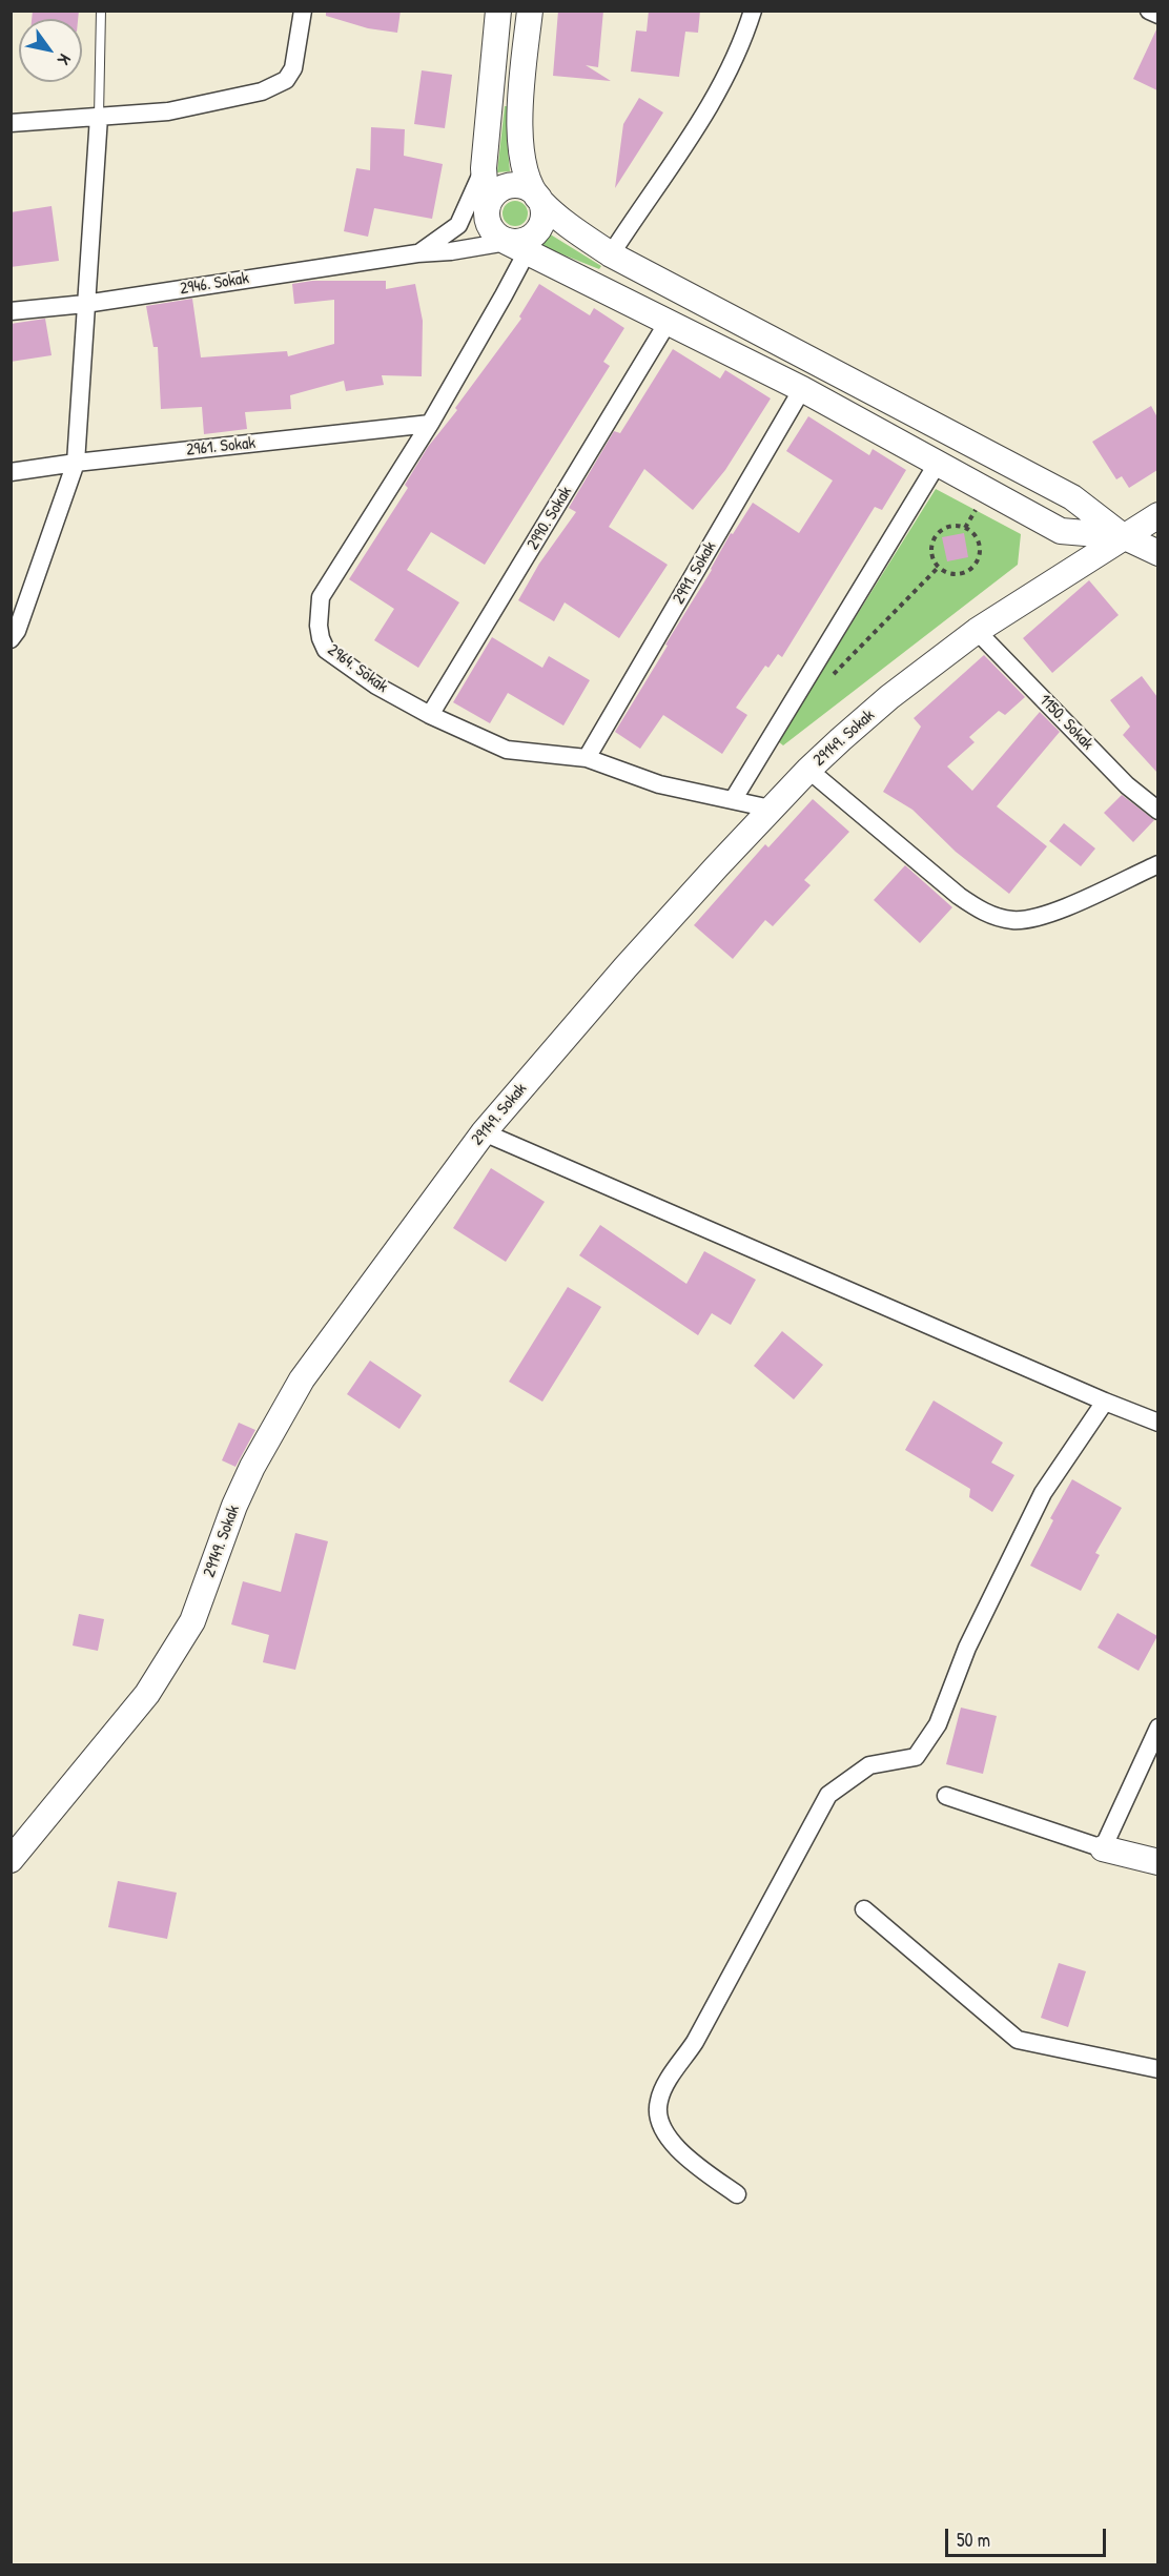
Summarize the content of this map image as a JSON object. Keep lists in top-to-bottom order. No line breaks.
{"streets":{"main road":["29149. Sokak"],"street":["2946. Sokak","2961. Sokak","2990. Sokak","2991. Sokak","2964. Sokak","1150. Sokak"]},"crossings":[["2946. Sokak","2964. Sokak"],["2961. Sokak","2964. Sokak"],["2990. Sokak","2964. Sokak"],["2991. Sokak","2964. Sokak"],["2964. Sokak","29149. Sokak"],["1150. Sokak","29149. Sokak"]],"scale_bar":"50 m","north":"bottom right"}
